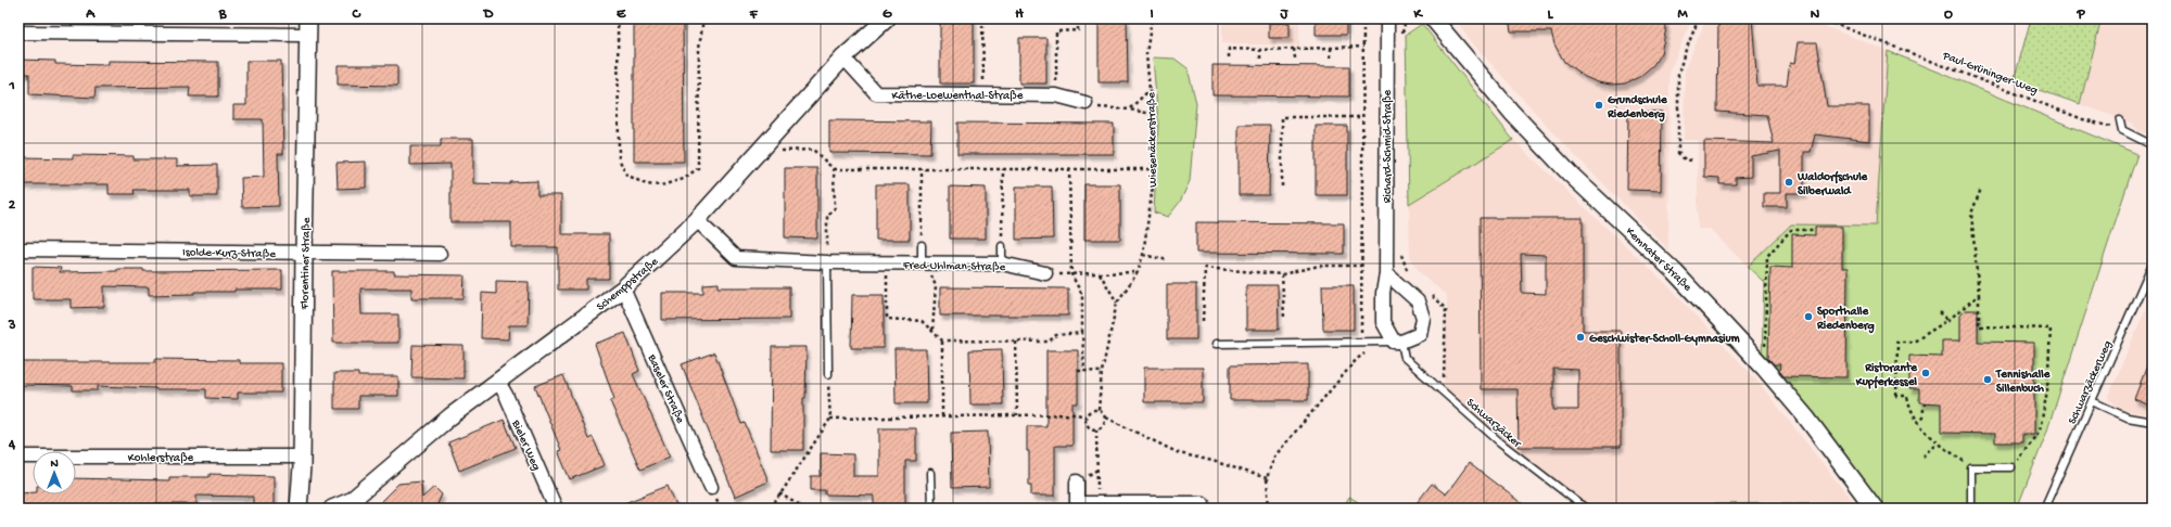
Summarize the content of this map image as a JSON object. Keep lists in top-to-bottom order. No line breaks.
{"streets":{"street":["Käthe-Loewenthal-Straße","Richard-Schmid-Straße","Isolde-Kurz-Straße","Kemnater Straße","Florentiner Straße","Fred-Uhlman-Straße","Schemppstraße","Baseler Straße","Bieler Weg","Kohlerstraße"],"lane":["Schwarzäckerweg","Schwarzäcker"],"path":["Paul-Grüninger-Weg","Wiesenäckerstraße"]},"crossings":[["Käthe-Loewenthal-Straße","Schemppstraße"],["Richard-Schmid-Straße","Schwarzäcker"],["Isolde-Kurz-Straße","Florentiner Straße"],["Florentiner Straße","Kohlerstraße"],["Fred-Uhlman-Straße","Schemppstraße"],["Schemppstraße","Baseler Straße"],["Schemppstraße","Bieler Weg"]],"places":["Grundschule Riedenberg","Waldorfschule Silberwald","Sporthalle Riedenberg","Geschwister-Scholl-Gymnasium","Ristorante Kupferkessel","Tennishalle Sillenbuch"],"north":"top","grid":{"columns":["A","B","C","D","E","F","G","H","I","J","K","L","M","N","O","P"],"rows":["1","2","3","4"]}}
